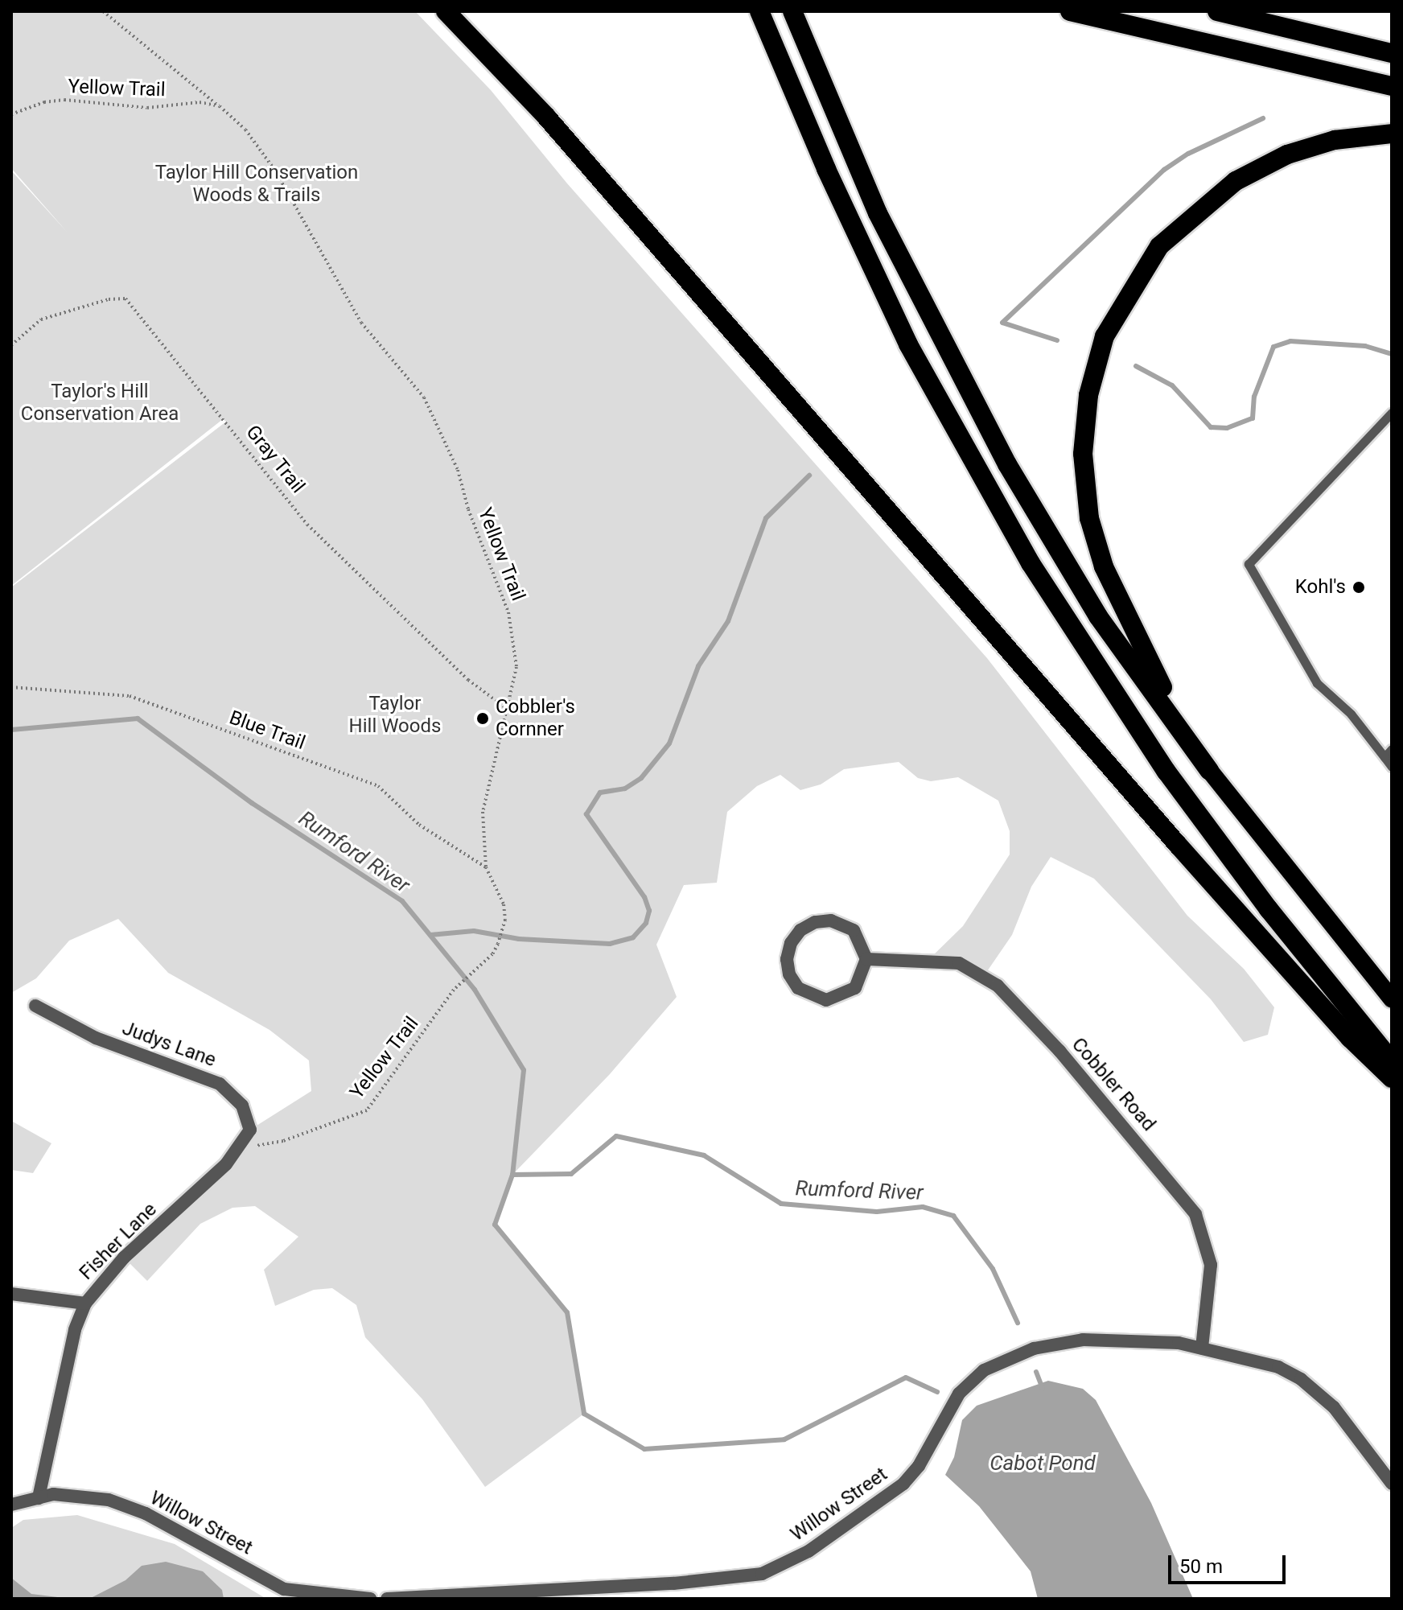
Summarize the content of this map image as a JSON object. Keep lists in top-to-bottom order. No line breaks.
{"streets":{"street":["Judys Lane","Cobbler Road","Fisher Lane","Willow Street"],"path":["Yellow Trail","Gray Trail","Blue Trail"]},"crossings":[["Yellow Trail","Gray Trail"],["Yellow Trail","Blue Trail"],["Yellow Trail","Judys Lane"],["Yellow Trail","Fisher Lane"],["Judys Lane","Fisher Lane"],["Cobbler Road","Willow Street"],["Fisher Lane","Willow Street"]],"water":["Rumford River","Cabot Pond"],"parks":["Taylor Hill Conservation Woods & Trails","Taylor's Hill Conservation Area","Taylor Hill Woods"],"places":["Kohl's","Cobbler's Cornner"],"scale_bar":"50 m"}
